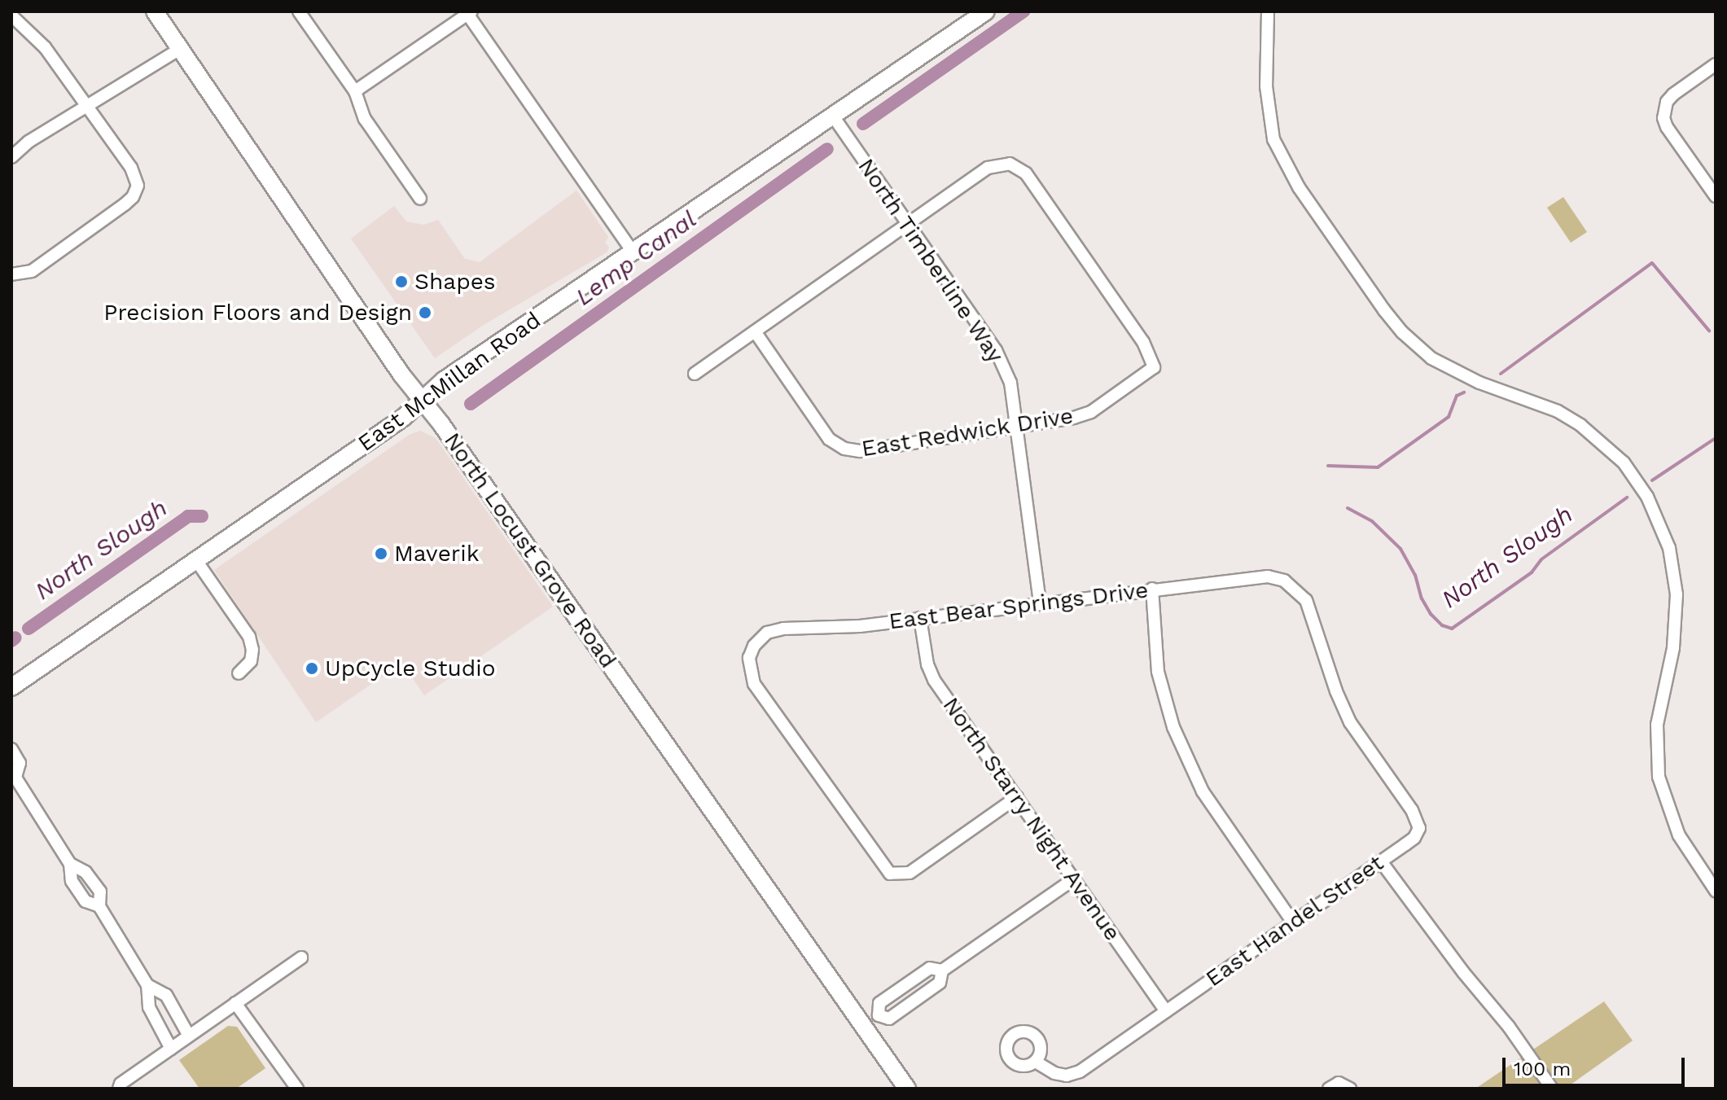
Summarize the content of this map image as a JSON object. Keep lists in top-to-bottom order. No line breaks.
{"streets":{"main road":["East McMillan Road","North Locust Grove Road"],"street":["North Timberline Way","East Redwick Drive","East Bear Springs Drive","North Starry Night Avenue","East Handel Street"]},"crossings":[["North Timberline Way","East McMillan Road"],["North Timberline Way","East Redwick Drive"],["North Timberline Way","East Bear Springs Drive"],["East McMillan Road","North Locust Grove Road"],["East Bear Springs Drive","North Starry Night Avenue"],["East Bear Springs Drive","East Handel Street"],["North Starry Night Avenue","East Handel Street"]],"water":["Lemp Canal","North Slough"],"places":["Shapes","Precision Floors and Design","Maverik","UpCycle Studio"],"scale_bar":"100 m"}
